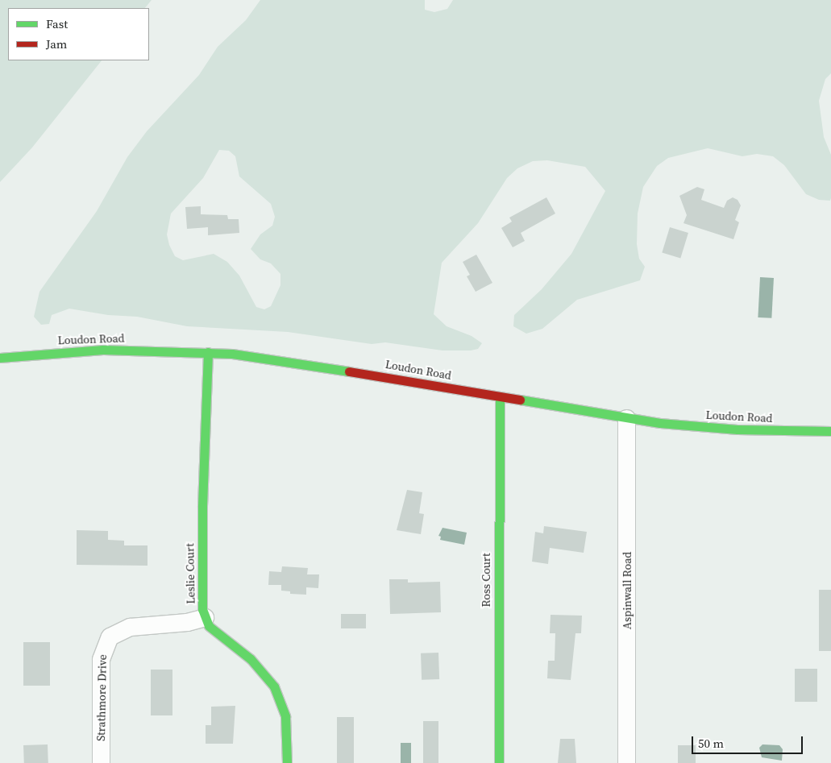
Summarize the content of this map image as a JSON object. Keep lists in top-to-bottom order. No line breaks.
{"streets":{"main road":["Loudon Road","Leslie Court","Ross Court"],"street":["Aspinwall Road","Strathmore Drive"]},"crossings":[["Loudon Road","Leslie Court"],["Loudon Road","Ross Court"],["Loudon Road","Aspinwall Road"],["Leslie Court","Strathmore Drive"]],"legend":["Fast","Jam"],"scale_bar":"50 m"}
